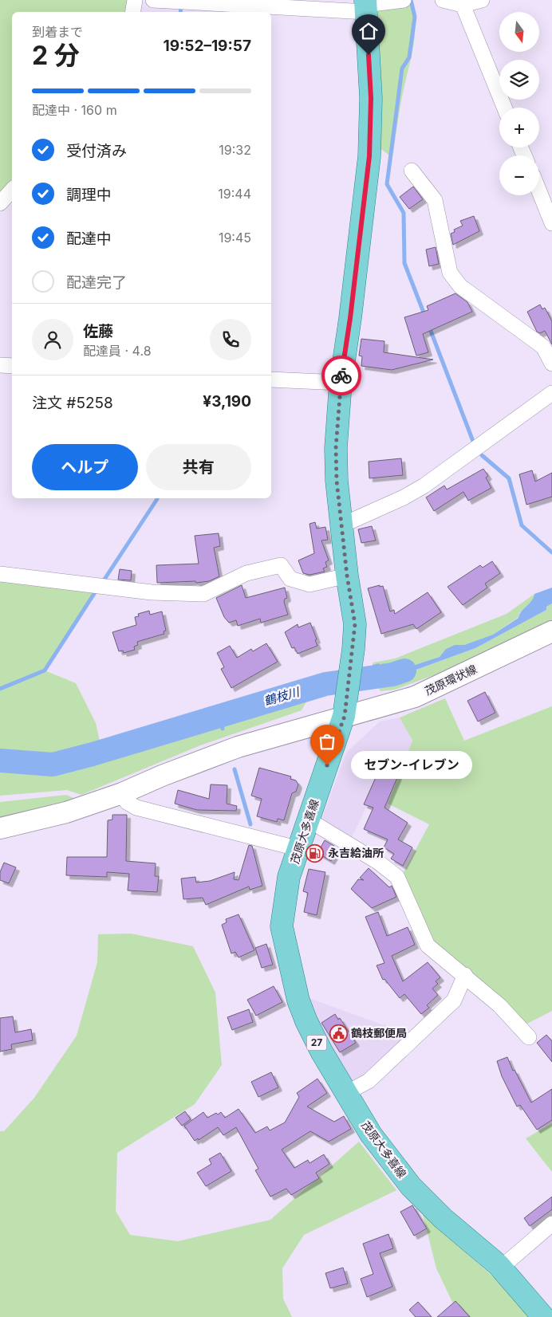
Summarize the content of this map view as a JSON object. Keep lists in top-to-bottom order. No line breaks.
{"streets":{"main road":["茂原環状線","茂原大多喜線","27"]},"crossings":[["茂原環状線","茂原大多喜線"]],"water":["鶴枝川"],"places":{"other":["セブン-イレブン"],"fuel station":["永吉給油所"],"public building":["鶴枝郵便局"]},"north":"bottom","page":{"map_buttons":["+","−"],"heading":["2 分","到着まで","19:52–19:57"],"panel":["佐藤","配達員 · 4.8","注文 #5258","¥3,190"],"bar":"配達中 · 160 m","list":[["受付済み","19:32"],["調理中","19:44"],["配達中","19:45"],"配達完了"],"buttons":["ヘルプ","共有"],"bubble":"セブン-イレブン"}}
